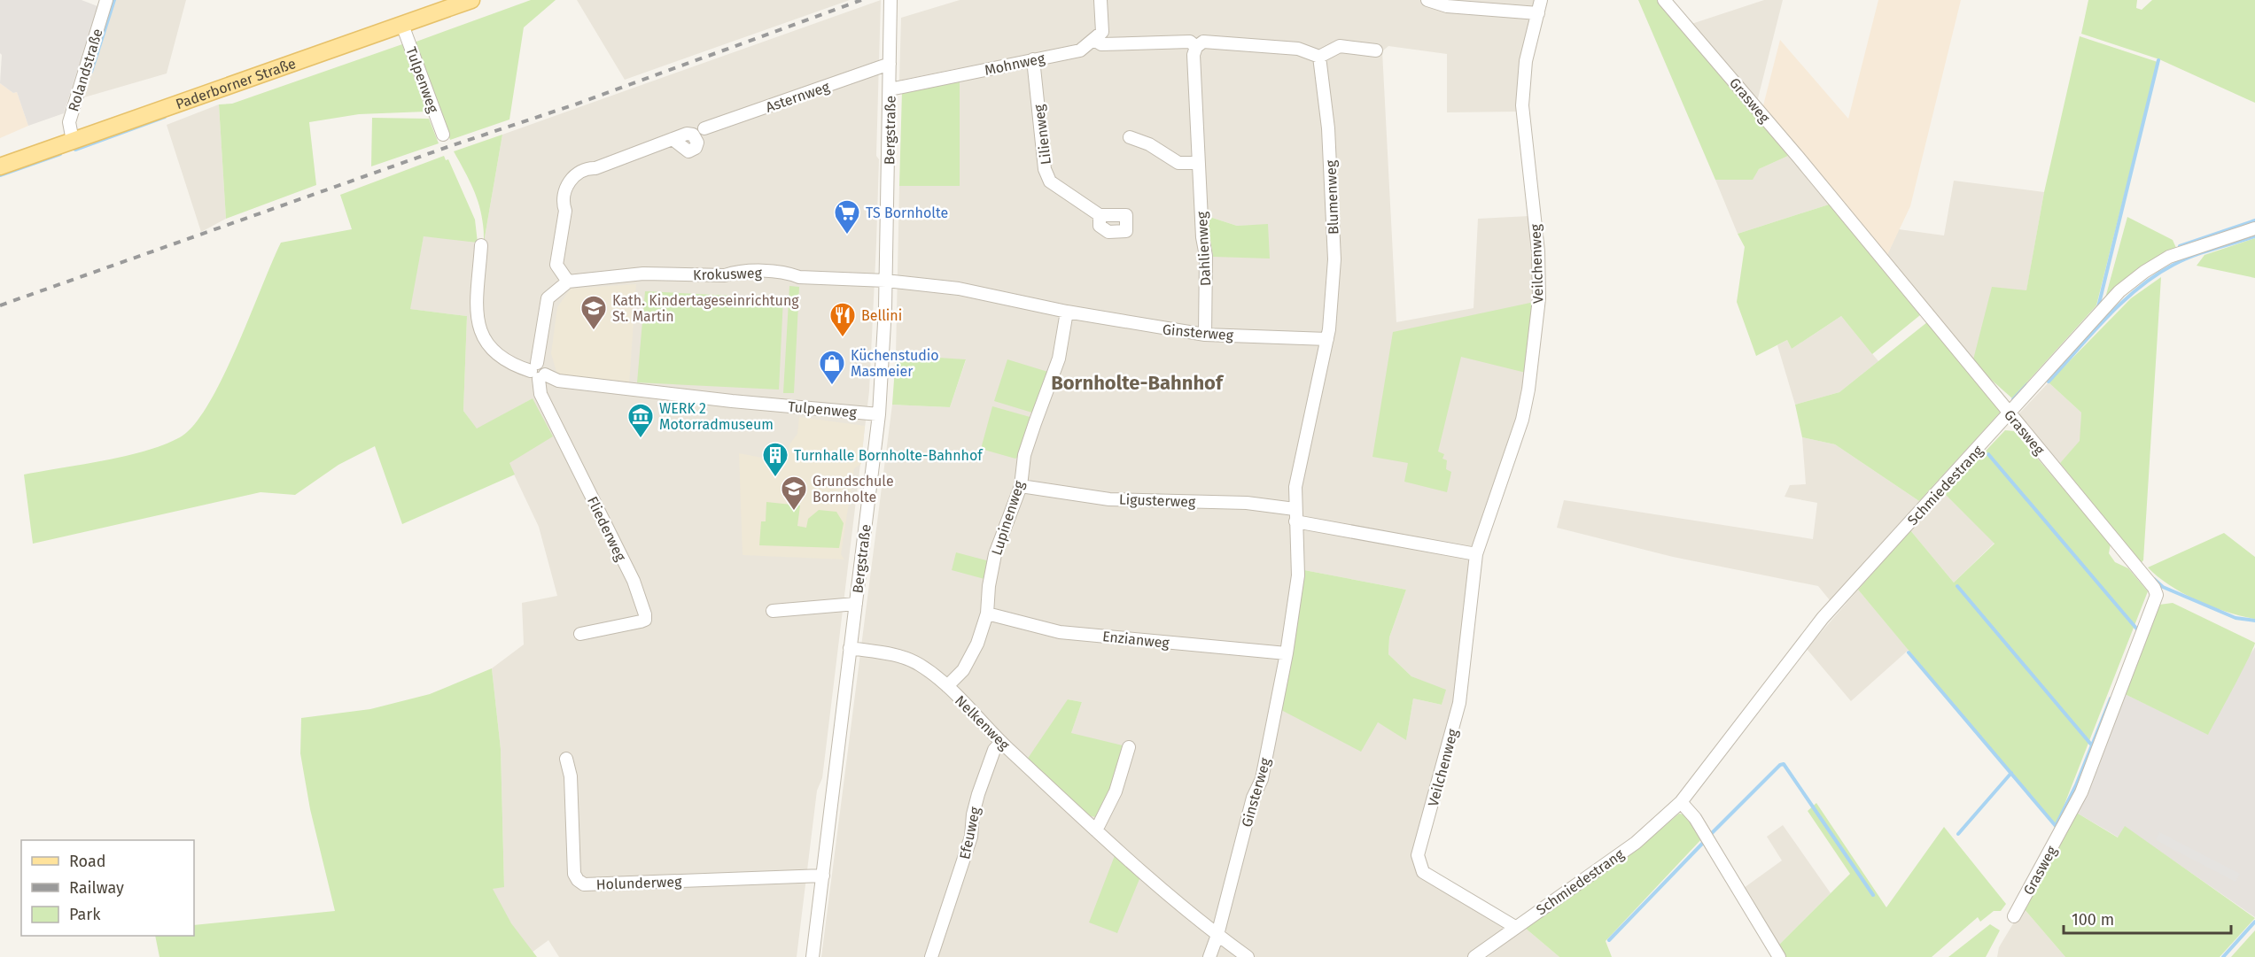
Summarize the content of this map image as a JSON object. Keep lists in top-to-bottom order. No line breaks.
{"streets":{"main road":["Paderborner Straße"],"street":["Mohnweg","Rolandstraße","Tulpenweg","Asternweg","Grasweg","Bergstraße","Lilienweg","Blumenweg","Dahlienweg","Veilchenweg","Krokusweg","Ginsterweg","Schmiedestrang","Ligusterweg","Lupinenweg","Fliederweg","Enzianweg","Nelkenweg","Efeuweg","Holunderweg"]},"crossings":[["Mohnweg","Bergstraße"],["Mohnweg","Lilienweg"],["Rolandstraße","Paderborner Straße"],["Tulpenweg","Paderborner Straße"],["Tulpenweg","Bergstraße"],["Tulpenweg","Fliederweg"],["Asternweg","Bergstraße"],["Grasweg","Schmiedestrang"],["Bergstraße","Krokusweg"],["Bergstraße","Ginsterweg"],["Bergstraße","Nelkenweg"],["Bergstraße","Holunderweg"],["Blumenweg","Ginsterweg"],["Dahlienweg","Ginsterweg"],["Veilchenweg","Schmiedestrang"],["Krokusweg","Ginsterweg"],["Ginsterweg","Ligusterweg"],["Ginsterweg","Lupinenweg"],["Ginsterweg","Enzianweg"],["Ginsterweg","Nelkenweg"],["Ligusterweg","Lupinenweg"],["Lupinenweg","Enzianweg"],["Lupinenweg","Nelkenweg"],["Nelkenweg","Efeuweg"]],"districts":["Bornholte-Bahnhof"],"places":{"supermarket":["TS Bornholte"],"school or university":["Kath. Kindertageseinrichtung St. Martin","Grundschule Bornholte"],"restaurant":["Bellini"],"shop":["Küchenstudio Masmeier"],"museum":["WERK 2 Motorradmuseum"],"building":["Turnhalle Bornholte-Bahnhof"]},"legend":["Road","Railway","Park"],"scale_bar":"100 m"}
